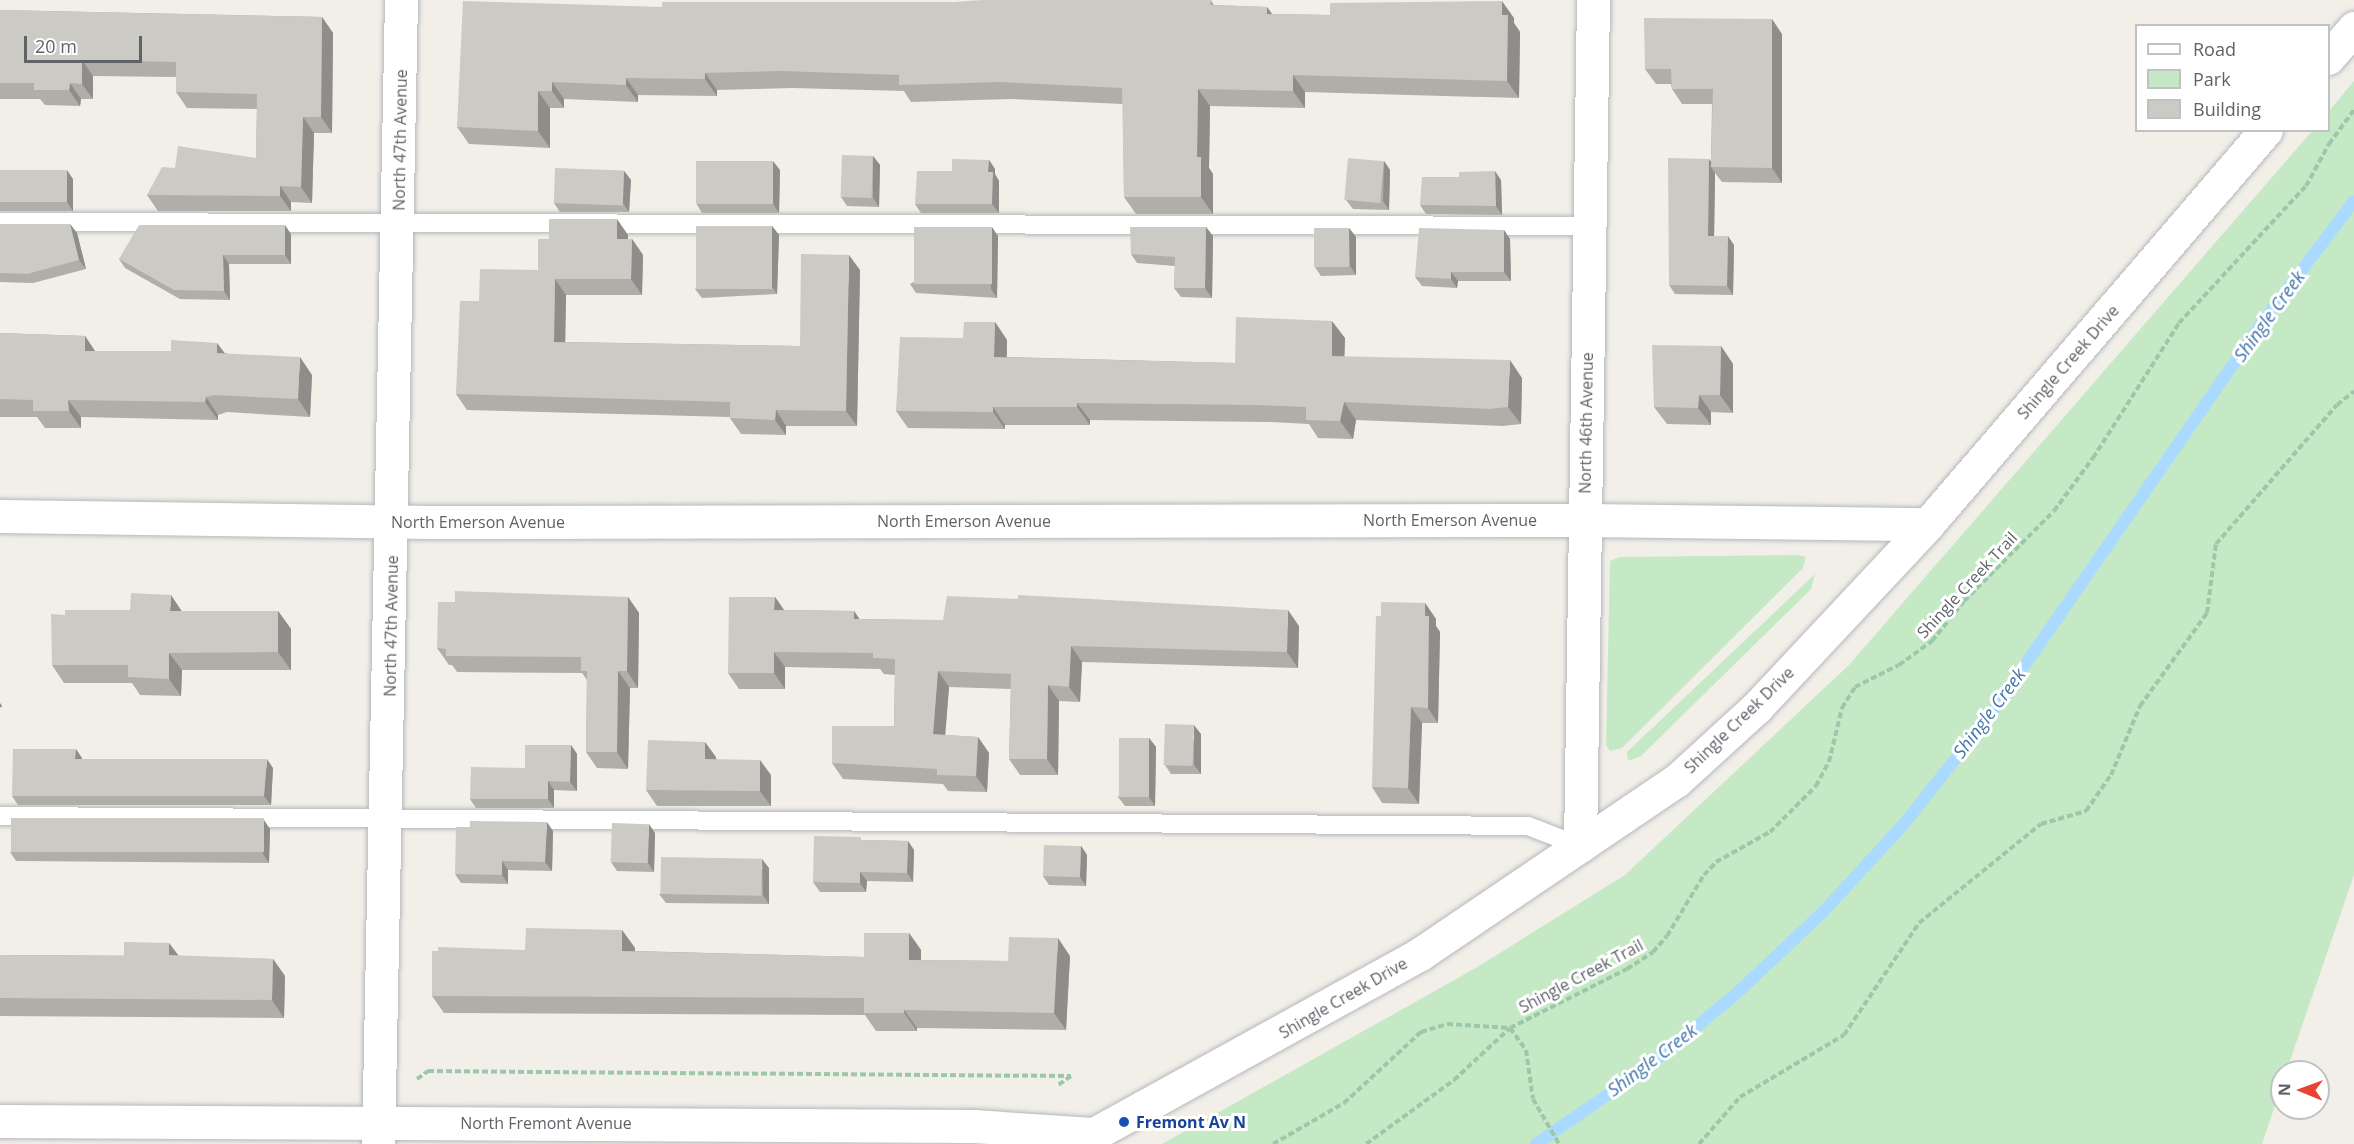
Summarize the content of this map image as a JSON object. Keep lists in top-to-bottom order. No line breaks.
{"streets":{"street":["North 47th Avenue","Shingle Creek Drive","North 46th Avenue","North Emerson Avenue","North Fremont Avenue"],"path":["Shingle Creek Trail"]},"crossings":[["North 47th Avenue","North Emerson Avenue"],["North 47th Avenue","North Fremont Avenue"],["Shingle Creek Drive","North 46th Avenue"],["Shingle Creek Drive","North Emerson Avenue"],["Shingle Creek Drive","North Fremont Avenue"],["North 46th Avenue","North Emerson Avenue"]],"water":["Shingle Creek"],"places":["Fremont Av N"],"legend":["Road","Park","Building"],"scale_bar":"20 m","north":"left"}
